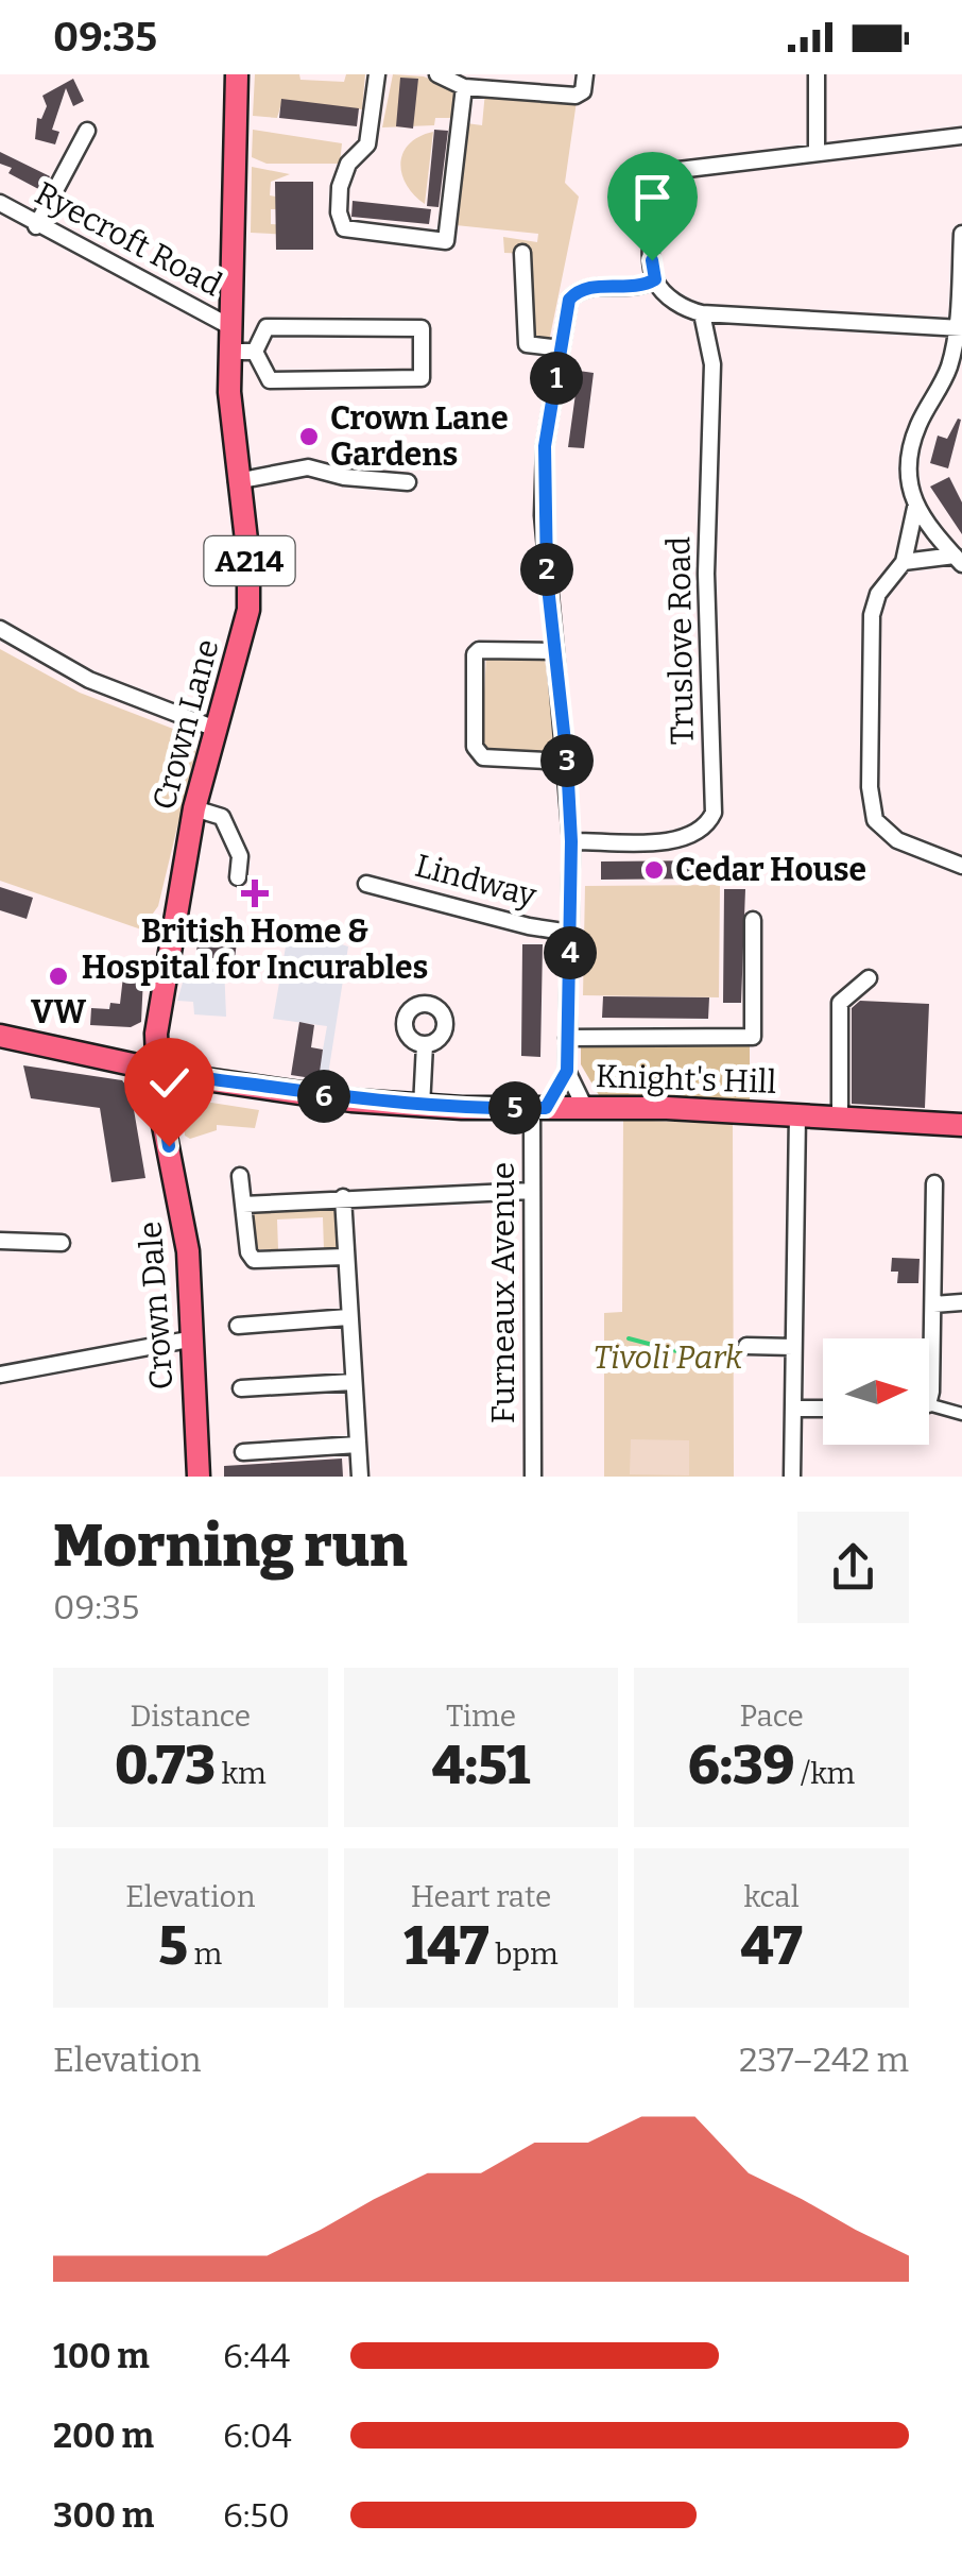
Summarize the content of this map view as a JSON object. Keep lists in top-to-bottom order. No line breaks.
{"streets":{"main road":["A214","Crown Lane","Knight's Hill","Crown Dale"],"street":["Ryecroft Road","Truslove Road","Lindway","Furneaux Avenue"]},"crossings":[["Ryecroft Road","Crown Lane"],["Crown Lane","Knight's Hill"],["Crown Lane","Crown Dale"],["Knight's Hill","Furneaux Avenue"],["Knight's Hill","Crown Dale"]],"parks":["Tivoli Park"],"places":{"other":["Crown Lane Gardens","Cedar House","VW"],"health":["British Home & Hospital for Incurables"]},"north":"right","page":{"status":"09:35","pins":["1","2","3","4","6","5"],"heading":["Morning run","09:35"],"stats":[["Distance","0.73 km"],["Time","4:51"],["Pace","6:39 /km"],["Elevation","5 m"],["Heart rate","147 bpm"],["kcal","47"]],"chart":["Elevation","237–242 m"],"list":[{"name":"100 m","note":"6:44"},{"name":"200 m","note":"6:04"},{"name":"300 m","note":"6:50"}]}}
